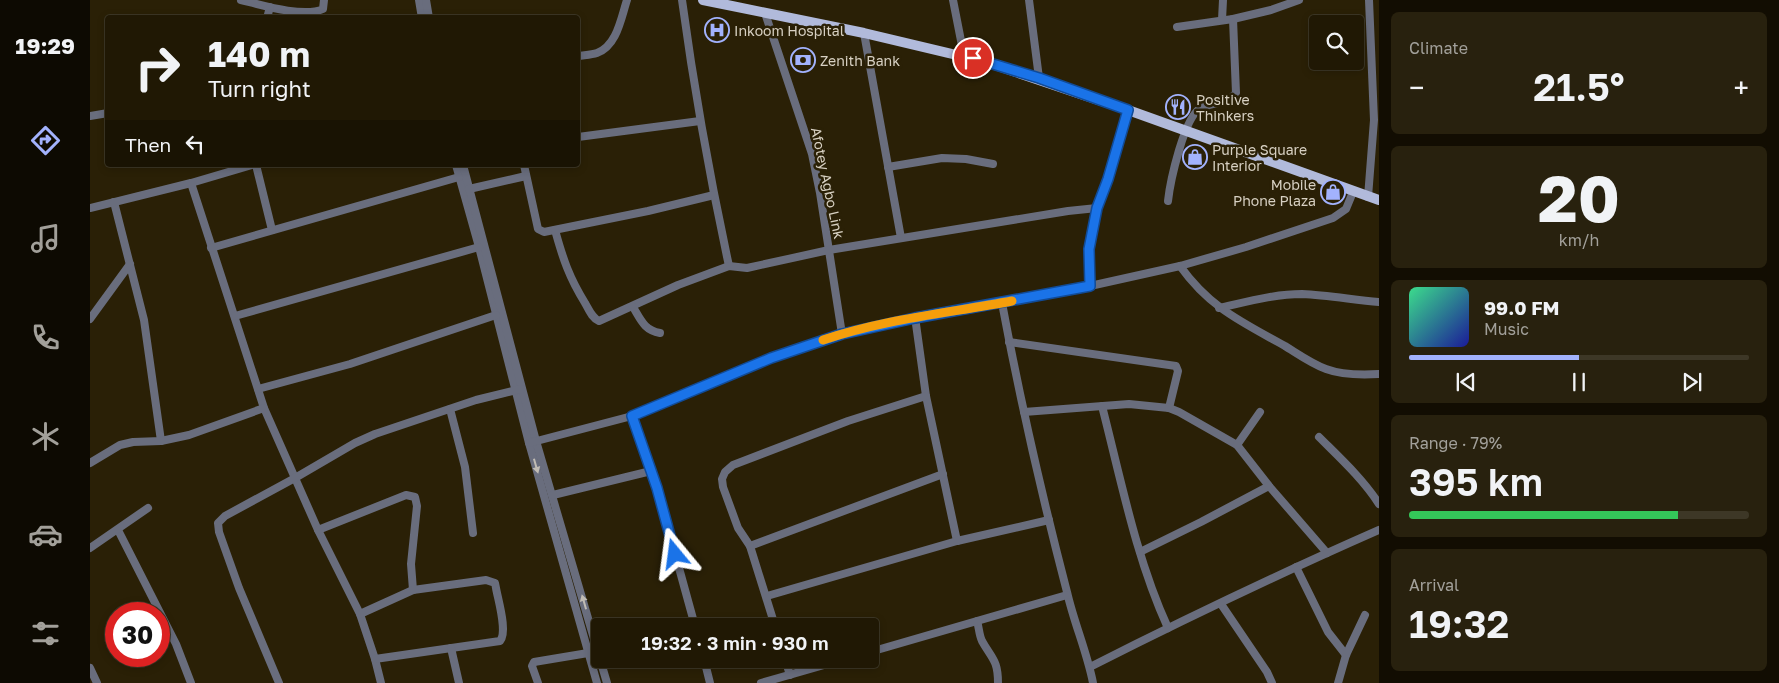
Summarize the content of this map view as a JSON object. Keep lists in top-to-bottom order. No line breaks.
{"streets":{"street":["Afotey Agbo Link"]},"places":{"hospital":["Inkoom Hospital"],"bank":["Zenith Bank"],"restaurant":["Positive Thinkers"],"shop":["Purple Square Interior","Mobile Phone Plaza"]},"page":{"tabs":"19:29","tile":["Climate",["20","km/h"],["Range · 79%","395 km"],["Arrival","19:32"]],"turn":["140 m","Turn right"],"heat":["−","21.5°","+"],"then":"Then","song":["99.0 FM","Music"],"limit":"30","trip":"19:32 · 3 min · 930 m"}}
